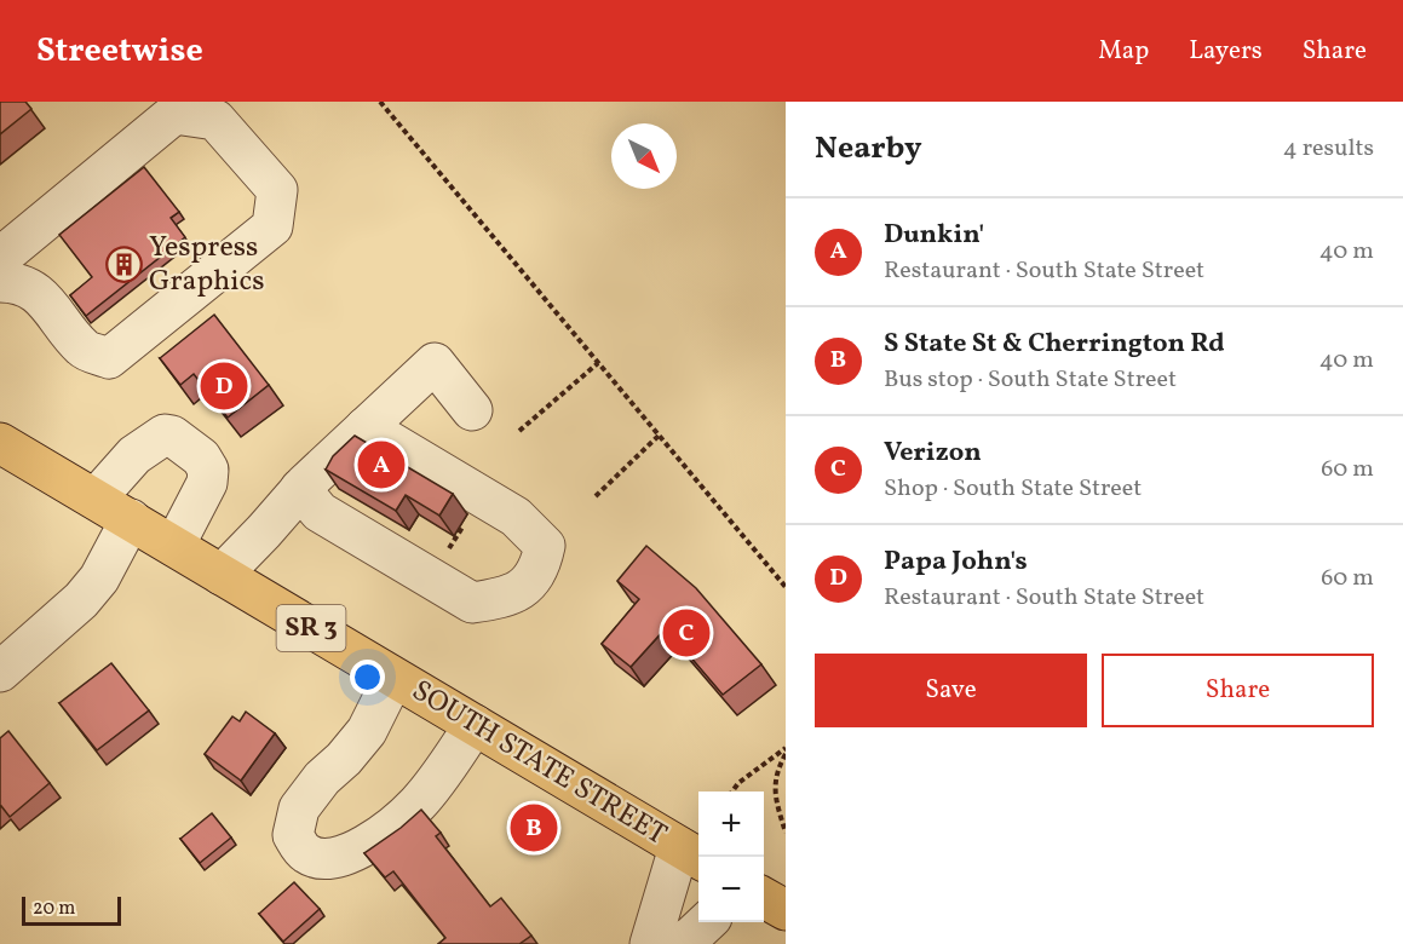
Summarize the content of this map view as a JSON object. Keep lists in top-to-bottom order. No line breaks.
{"streets":{"main road":["SR 3","SOUTH STATE STREET"]},"places":{"building":["Yespress Graphics"]},"scale_bar":"20 m","north":"bottom right","page":{"header":"Streetwise","nav":["Map","Layers","Share"],"heading":["Nearby","4 results"],"list":[{"mark":"A","name":"Dunkin'","note":"Restaurant · South State Street","value":"40 m"},{"mark":"B","name":"S State St & Cherrington Rd","note":"Bus stop · South State Street","value":"40 m"},{"mark":"C","name":"Verizon","note":"Shop · South State Street","value":"60 m"},{"mark":"D","name":"Papa John's","note":"Restaurant · South State Street","value":"60 m"}],"pins":["D","A","C","B"],"buttons":["Save","Share"],"map_buttons":["+","−"],"scale":"20 m"}}
